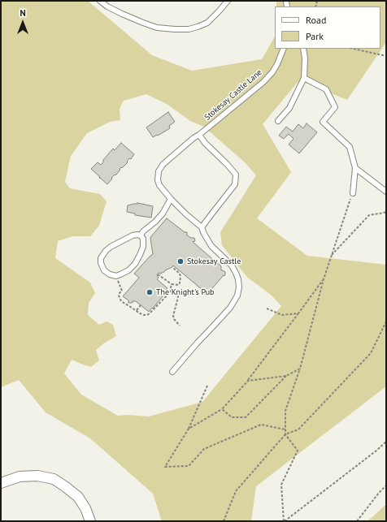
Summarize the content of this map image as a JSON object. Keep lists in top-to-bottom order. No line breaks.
{"streets":{"lane":["Stokesay Castle Lane"]},"places":["Stokesay Castle","The Knight's Pub"],"legend":["Road","Park"],"north":"top"}
